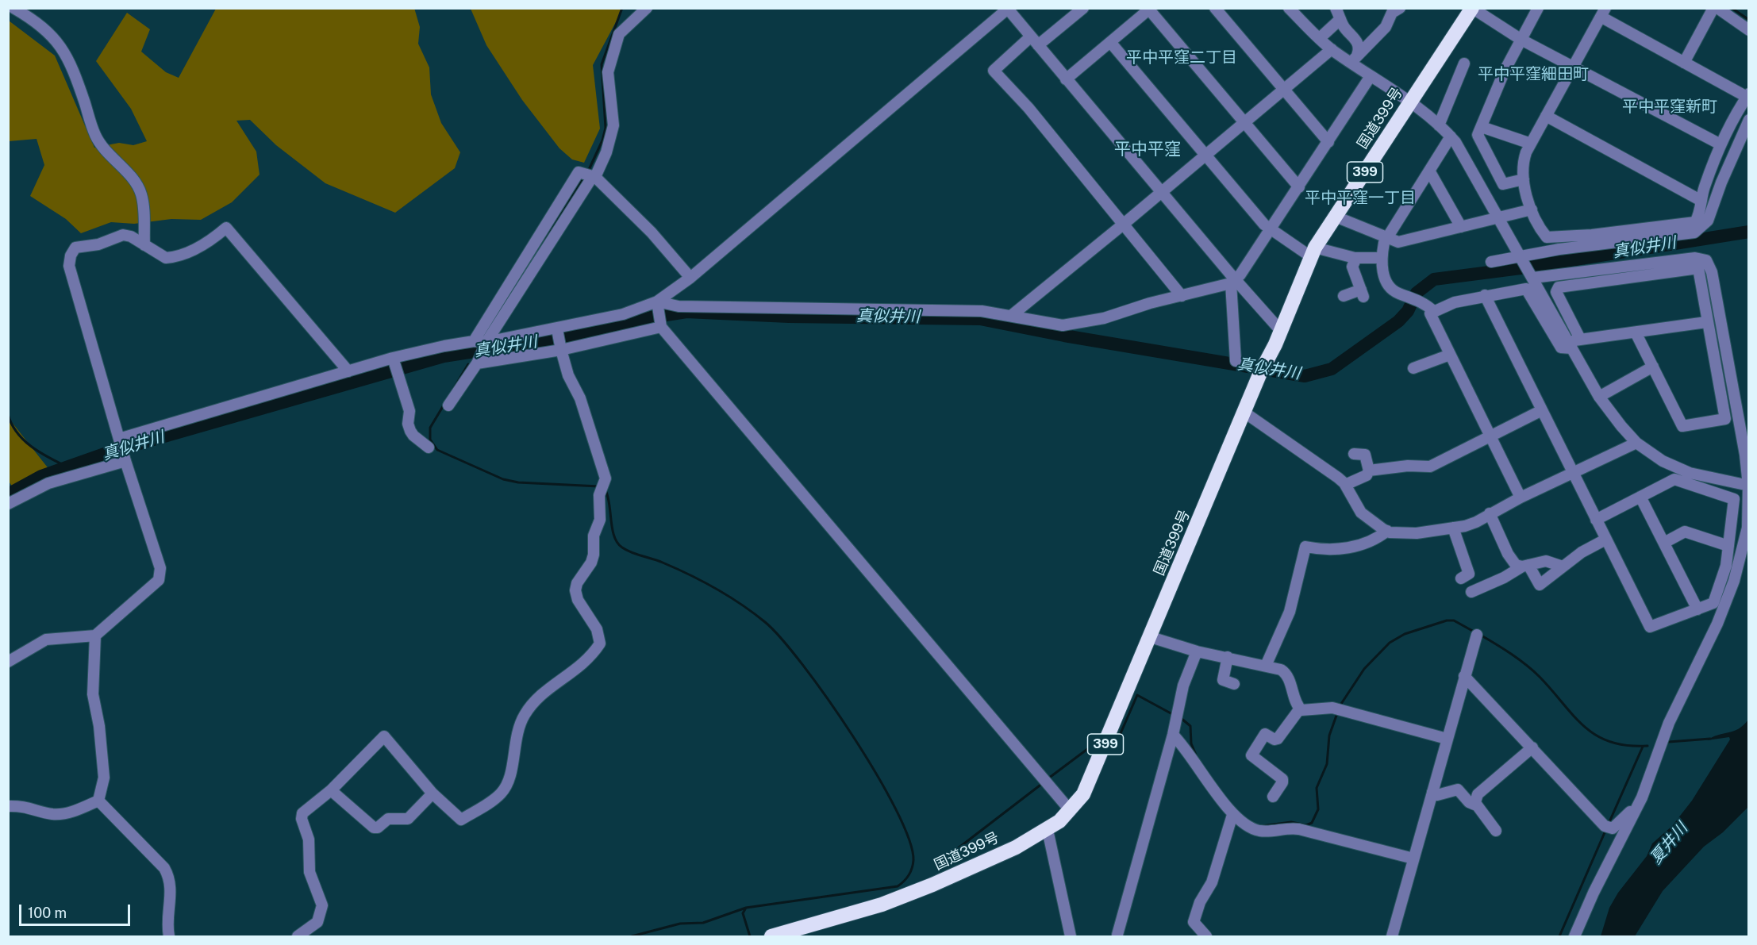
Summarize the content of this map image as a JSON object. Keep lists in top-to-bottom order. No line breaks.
{"streets":{"highway":["国道399号","399"]},"districts":["平中平窪二丁目","平中平窪細田町","平中平窪新町","平中平窪","平中平窪一丁目"],"water":["真似井川","夏井川"],"scale_bar":"100 m"}
